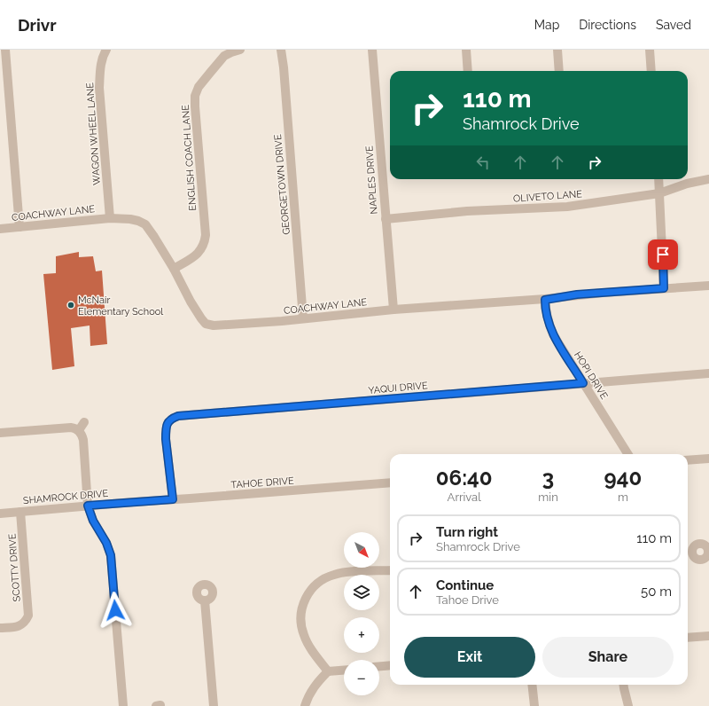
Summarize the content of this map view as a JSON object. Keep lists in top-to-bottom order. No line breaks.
{"streets":{"street":["WAGON WHEEL LANE","ENGLISH COACH LANE","NAPLES DRIVE","GEORGETOWN DRIVE","OLIVETO LANE","COACHWAY LANE","HOPI DRIVE","YAQUI DRIVE","TAHOE DRIVE","SHAMROCK DRIVE","SCOTTY DRIVE"]},"crossings":[["WAGON WHEEL LANE","COACHWAY LANE"],["ENGLISH COACH LANE","COACHWAY LANE"],["NAPLES DRIVE","OLIVETO LANE"],["NAPLES DRIVE","COACHWAY LANE"],["GEORGETOWN DRIVE","COACHWAY LANE"],["COACHWAY LANE","HOPI DRIVE"],["HOPI DRIVE","YAQUI DRIVE"],["YAQUI DRIVE","TAHOE DRIVE"],["TAHOE DRIVE","SHAMROCK DRIVE"],["SHAMROCK DRIVE","SCOTTY DRIVE"]],"places":["McNair Elementary School"],"north":"bottom right","page":{"header":"Drivr","nav":["Map","Directions","Saved"],"turn":["110 m","Shamrock Drive"],"eta":["06:40","Arrival","3","min","940","m"],"list":[{"name":"Turn right","note":"Shamrock Drive","value":"110 m"},{"name":"Continue","note":"Tahoe Drive","value":"50 m"}],"map_buttons":["+","−"],"buttons":["Exit","Share"]}}
